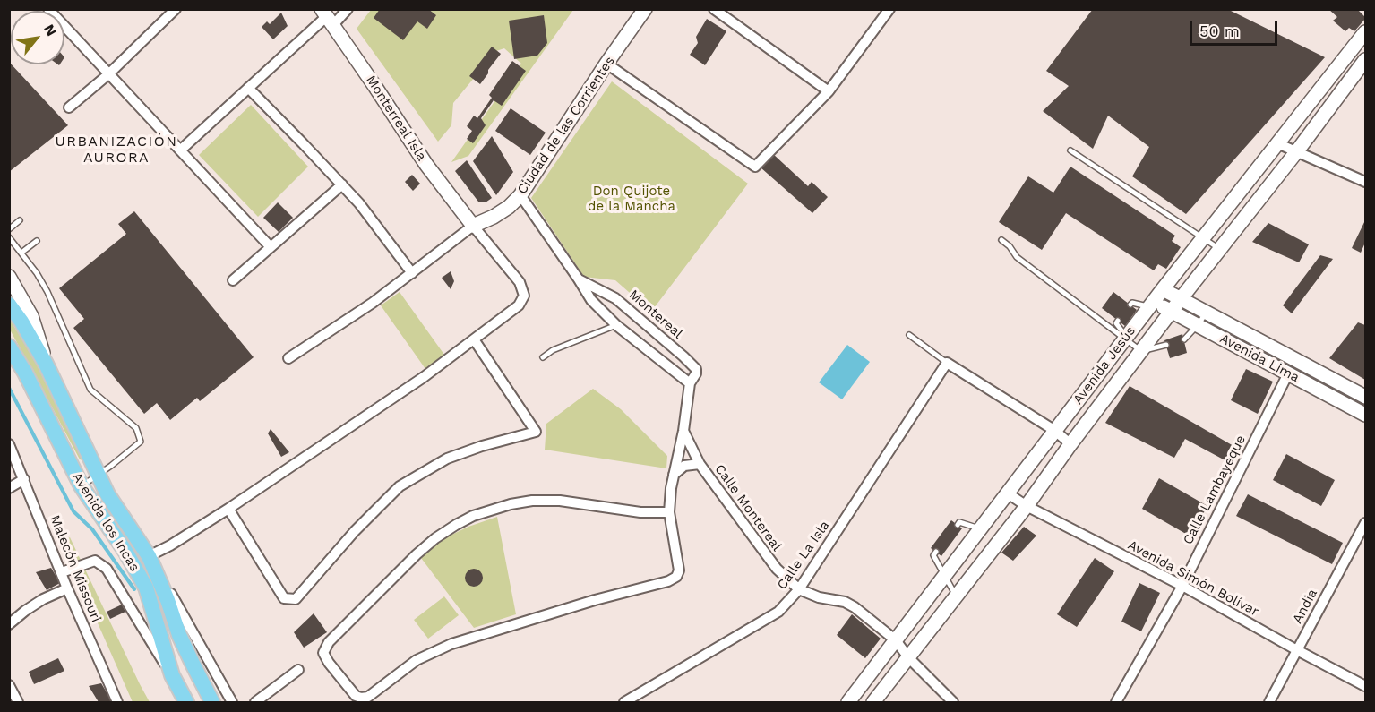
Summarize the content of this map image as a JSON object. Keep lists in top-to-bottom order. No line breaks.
{"streets":{"main road":["Monterreal Isla","Ciudad de las Corrientes","Avenida Lima","Avenida Jesús","Avenida los Incas"],"street":["Montereal","Calle Lambayeque","Calle Montereal","Calle La Isla","Malecón Missouri","Avenida Simón Bolívar","Andia"]},"crossings":[["Monterreal Isla","Ciudad de las Corrientes"],["Ciudad de las Corrientes","Montereal"],["Montereal","Calle Montereal"],["Avenida Lima","Avenida Jesús"],["Avenida Lima","Calle Lambayeque"],["Avenida Jesús","Calle Montereal"],["Avenida Jesús","Avenida Simón Bolívar"],["Calle Lambayeque","Avenida Simón Bolívar"],["Calle Montereal","Calle La Isla"],["Avenida Simón Bolívar","Andia"]],"districts":["URBANIZACIÓN AURORA"],"parks":["Don Quijote de la Mancha"],"scale_bar":"50 m","north":"top right"}
